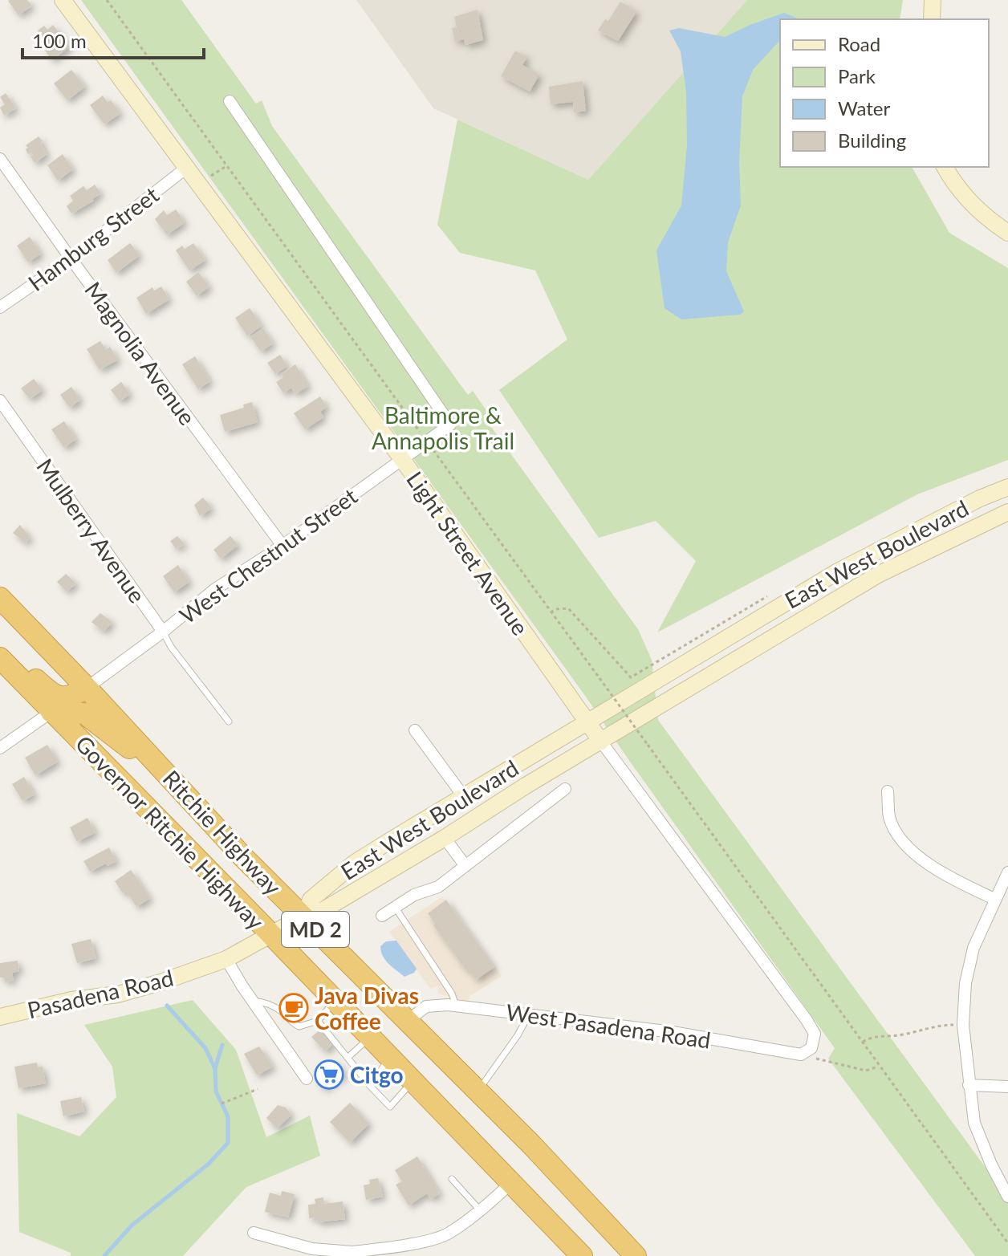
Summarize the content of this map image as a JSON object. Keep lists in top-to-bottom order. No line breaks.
{"streets":{"highway":["Governor Ritchie Highway","Ritchie Highway","MD 2"],"main road":["Light Street Avenue","East West Boulevard","Pasadena Road"],"street":["Hamburg Street","Magnolia Avenue","Mulberry Avenue","West Chestnut Street","West Pasadena Road"]},"crossings":[["Hamburg Street","Magnolia Avenue"],["Hamburg Street","Light Street Avenue"],["Magnolia Avenue","West Chestnut Street"],["Mulberry Avenue","West Chestnut Street"],["Light Street Avenue","East West Boulevard"],["Light Street Avenue","West Chestnut Street"],["Light Street Avenue","West Pasadena Road"],["East West Boulevard","Ritchie Highway"],["East West Boulevard","Pasadena Road"],["West Chestnut Street","Ritchie Highway"],["Governor Ritchie Highway","Pasadena Road"],["Ritchie Highway","Pasadena Road"],["Ritchie Highway","West Pasadena Road"]],"parks":["Baltimore & Annapolis Trail"],"places":{"cafe":["Java Divas Coffee"],"supermarket":["Citgo"]},"legend":["Road","Park","Water","Building"],"scale_bar":"100 m"}
